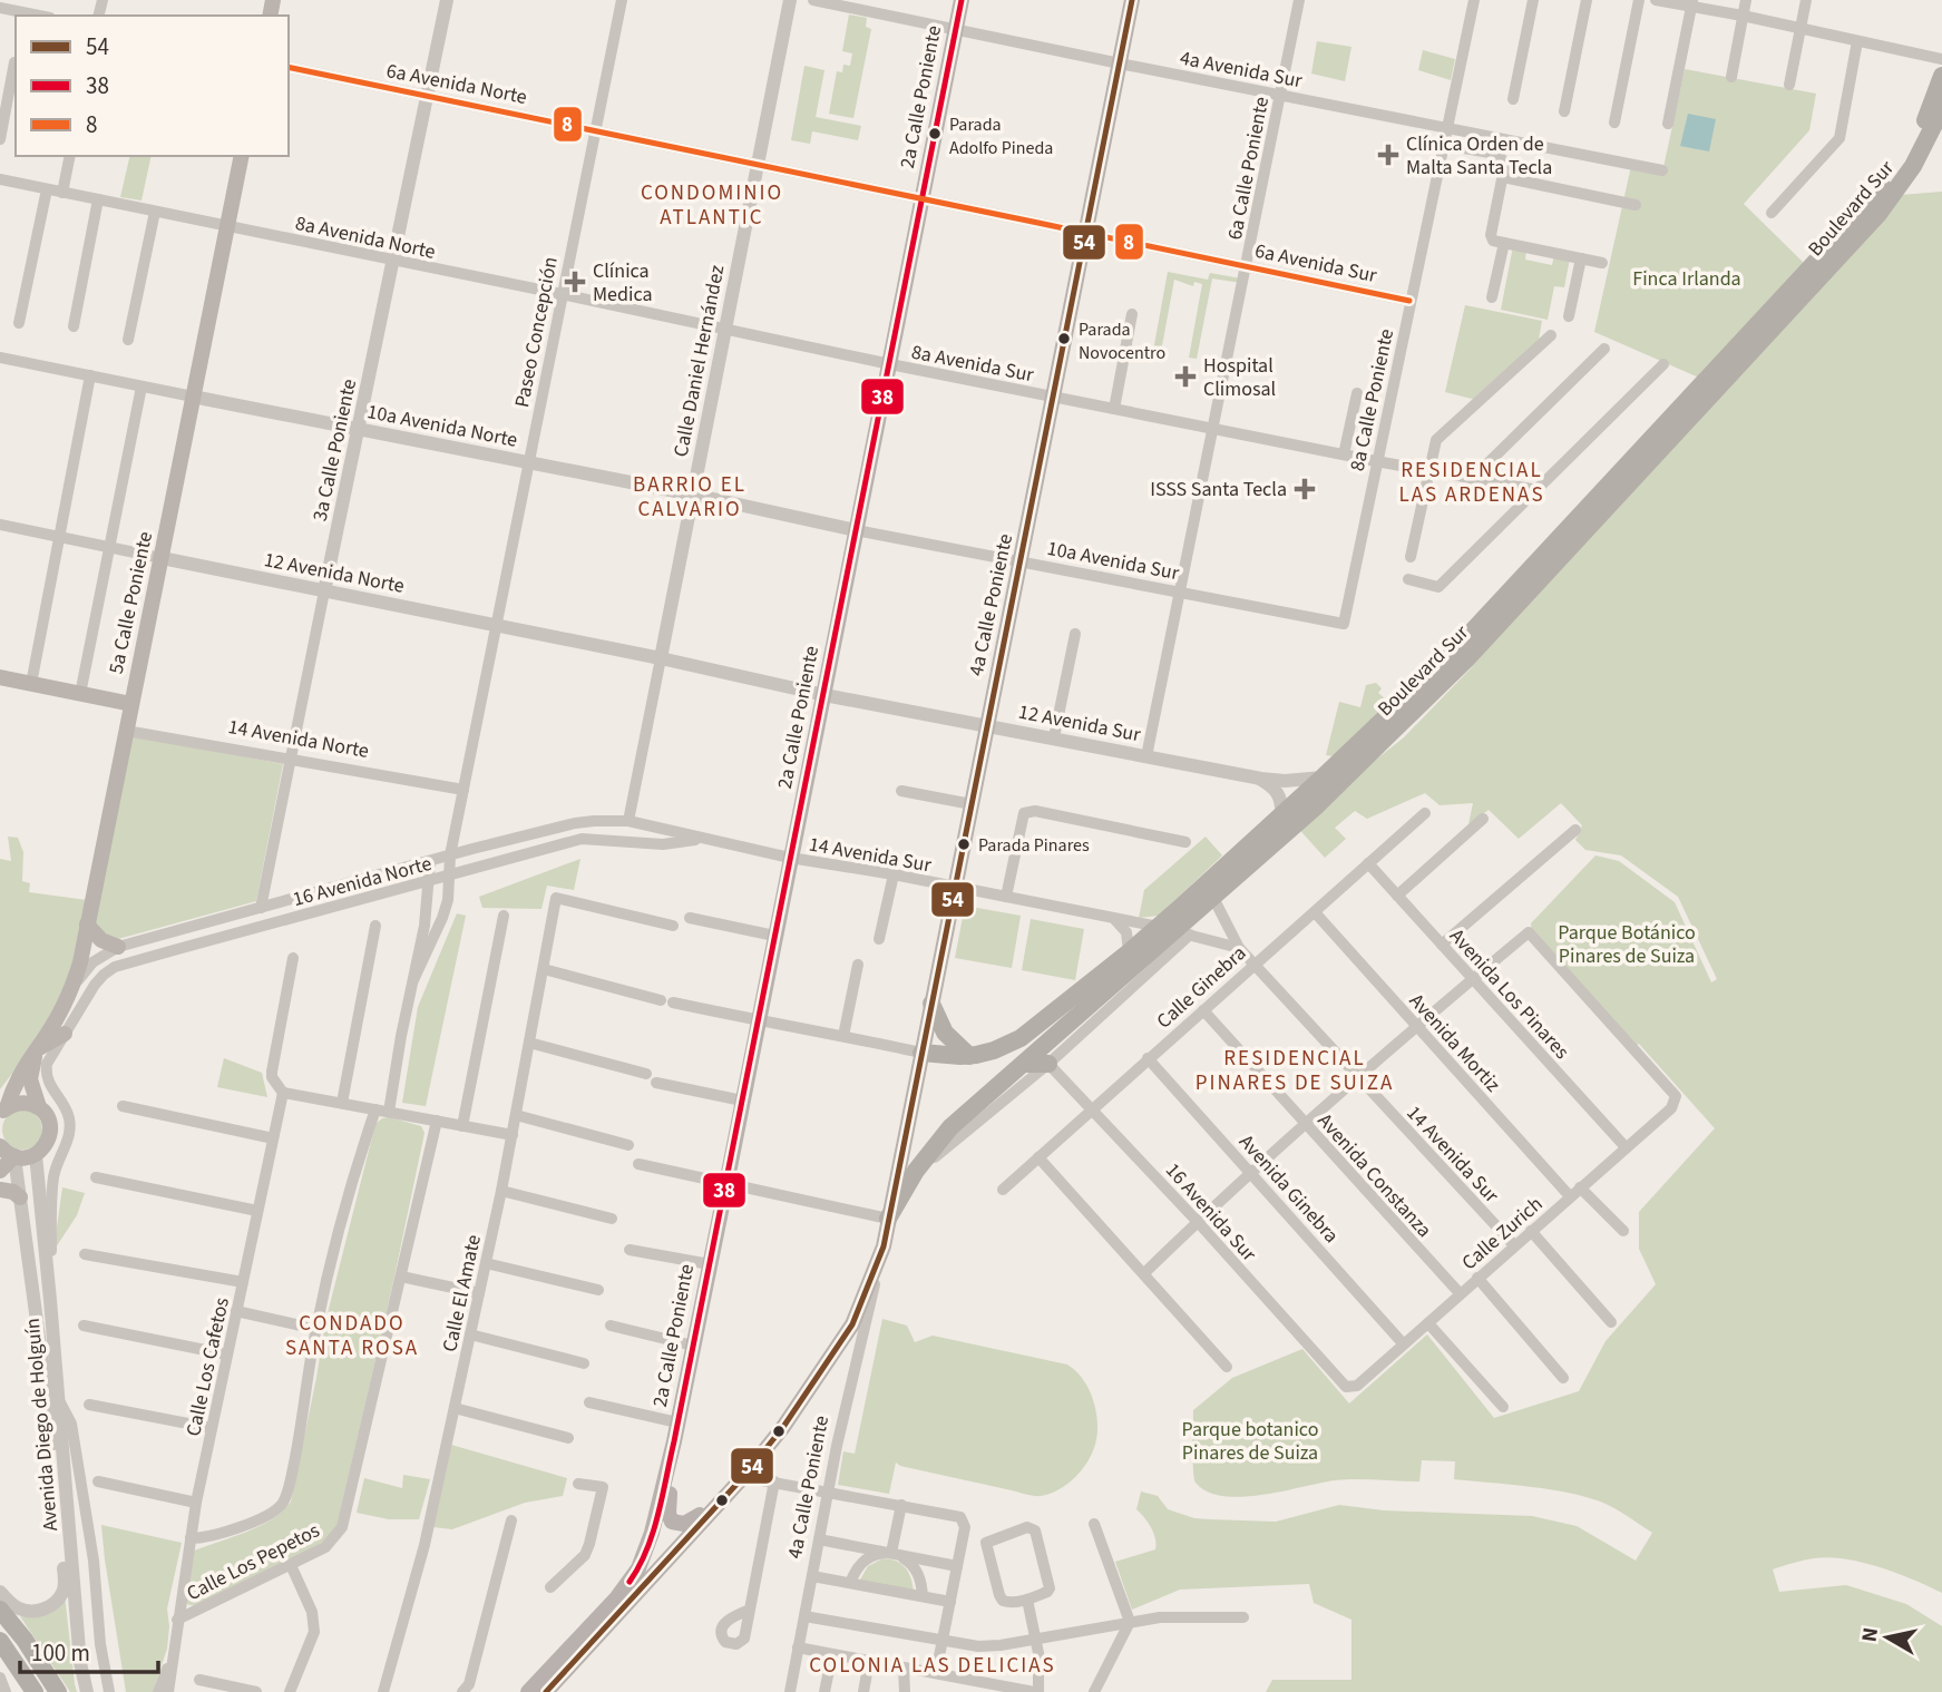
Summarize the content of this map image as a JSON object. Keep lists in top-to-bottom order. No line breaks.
{"streets":{"highway":["Boulevard Sur"],"main road":["2a Calle Poniente","5a Calle Poniente","4a Calle Poniente"],"street":["4a Avenida Sur","6a Avenida Norte","6a Calle Poniente","8a Avenida Norte","6a Avenida Sur","Paseo Concepción","Calle Daniel Hernández","8a Avenida Sur","8a Calle Poniente","10a Avenida Norte","3a Calle Poniente","10a Avenida Sur","12 Avenida Norte","12 Avenida Sur","14 Avenida Norte","14 Avenida Sur","16 Avenida Norte","Calle Ginebra","Avenida Los Pinares","Avenida Mortiz","Avenida Constanza","Avenida Ginebra","16 Avenida Sur","Calle Zurich","Calle El Amate","Calle Los Cafetos","Avenida Diego de Holguín","Calle Los Pepetos"]},"crossings":[["4a Avenida Sur","2a Calle Poniente"],["4a Avenida Sur","6a Calle Poniente"],["4a Avenida Sur","8a Calle Poniente"],["4a Avenida Sur","4a Calle Poniente"],["6a Avenida Norte","6a Avenida Sur"],["6a Avenida Norte","Paseo Concepción"],["6a Avenida Norte","Calle Daniel Hernández"],["6a Avenida Norte","3a Calle Poniente"],["2a Calle Poniente","6a Avenida Sur"],["2a Calle Poniente","8a Avenida Sur"],["2a Calle Poniente","10a Avenida Sur"],["2a Calle Poniente","12 Avenida Sur"],["2a Calle Poniente","14 Avenida Sur"],["6a Calle Poniente","6a Avenida Sur"],["6a Calle Poniente","8a Avenida Sur"],["6a Calle Poniente","10a Avenida Sur"],["6a Calle Poniente","12 Avenida Sur"],["Boulevard Sur","4a Calle Poniente"],["Boulevard Sur","12 Avenida Sur"],["Boulevard Sur","14 Avenida Sur"],["8a Avenida Norte","Paseo Concepción"],["8a Avenida Norte","Calle Daniel Hernández"],["8a Avenida Norte","8a Avenida Sur"],["8a Avenida Norte","3a Calle Poniente"],["8a Avenida Norte","5a Calle Poniente"],["6a Avenida Sur","Calle Daniel Hernández"],["6a Avenida Sur","8a Calle Poniente"],["6a Avenida Sur","4a Calle Poniente"],["Paseo Concepción","10a Avenida Norte"],["Paseo Concepción","12 Avenida Norte"],["Paseo Concepción","14 Avenida Norte"],["Paseo Concepción","16 Avenida Norte"],["Calle Daniel Hernández","8a Avenida Sur"],["Calle Daniel Hernández","10a Avenida Norte"],["Calle Daniel Hernández","10a Avenida Sur"],["Calle Daniel Hernández","12 Avenida Norte"],["Calle Daniel Hernández","12 Avenida Sur"],["Calle Daniel Hernández","14 Avenida Sur"],["Calle Daniel Hernández","16 Avenida Norte"],["8a Avenida Sur","8a Calle Poniente"],["8a Avenida Sur","4a Calle Poniente"],["8a Calle Poniente","10a Avenida Sur"],["10a Avenida Norte","3a Calle Poniente"],["10a Avenida Norte","10a Avenida Sur"],["10a Avenida Norte","5a Calle Poniente"],["3a Calle Poniente","12 Avenida Norte"],["3a Calle Poniente","14 Avenida Norte"],["3a Calle Poniente","16 Avenida Norte"],["10a Avenida Sur","4a Calle Poniente"],["12 Avenida Norte","5a Calle Poniente"],["12 Avenida Norte","12 Avenida Sur"],["5a Calle Poniente","14 Avenida Norte"],["5a Calle Poniente","16 Avenida Norte"],["5a Calle Poniente","Avenida Diego de Holguín"],["4a Calle Poniente","12 Avenida Sur"],["4a Calle Poniente","14 Avenida Sur"],["14 Avenida Sur","16 Avenida Norte"],["14 Avenida Sur","Calle Ginebra"],["14 Avenida Sur","Calle Zurich"],["16 Avenida Norte","Avenida Diego de Holguín"],["Calle Ginebra","Avenida Los Pinares"],["Calle Ginebra","Avenida Mortiz"],["Calle Ginebra","Avenida Constanza"],["Calle Ginebra","Avenida Ginebra"],["Calle Ginebra","16 Avenida Sur"],["Avenida Los Pinares","Calle Zurich"],["Avenida Mortiz","Calle Zurich"],["Avenida Constanza","Calle Zurich"],["Avenida Ginebra","Calle Zurich"],["16 Avenida Sur","Calle Zurich"],["Calle Los Cafetos","Calle Los Pepetos"]],"districts":["CONDOMINIO ATLANTIC","RESIDENCIAL LAS ARDENAS","BARRIO EL CALVARIO","RESIDENCIAL PINARES DE SUIZA","CONDADO SANTA ROSA","COLONIA LAS DELICIAS"],"parks":["Finca Irlanda","Parque Botánico Pinares de Suiza","Parque botanico Pinares de Suiza"],"places":{"other":["Parada Adolfo Pineda","Parada Novocentro","Parada Pinares"],"health":["Clínica Orden de Malta Santa Tecla","Clínica Medica","Hospital Climosal","ISSS Santa Tecla"]},"lines":["transit line 54","transit line 38","transit line 8"],"legend":["54","38","8"],"scale_bar":"100 m","north":"left"}
